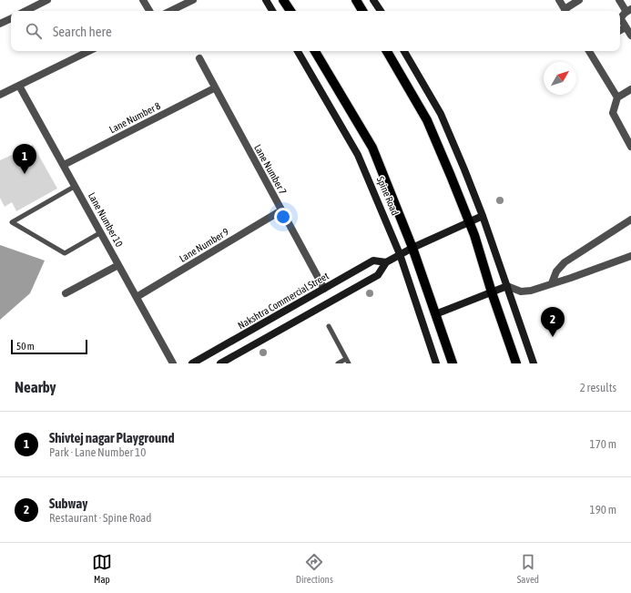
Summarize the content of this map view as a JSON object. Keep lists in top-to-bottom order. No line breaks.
{"streets":{"main road":["Spine Road"],"street":["Lane Number 8","Lane Number 7","Lane Number 10","Lane Number 9","Nakshtra Commercial Street"]},"crossings":[["Lane Number 8","Lane Number 7"],["Lane Number 8","Lane Number 10"],["Lane Number 7","Lane Number 9"],["Lane Number 7","Nakshtra Commercial Street"],["Spine Road","Nakshtra Commercial Street"],["Lane Number 10","Lane Number 9"]],"scale_bar":"50 m","north":"top right","page":{"search":"Search here","pins":["1","2"],"scale":"50 m","heading":["Nearby","2 results"],"list":[{"mark":"1","name":"Shivtej nagar Playground","note":"Park · Lane Number 10","value":"170 m"},{"mark":"2","name":"Subway","note":"Restaurant · Spine Road","value":"190 m"}],"nav":["Map","Directions","Saved"]}}
